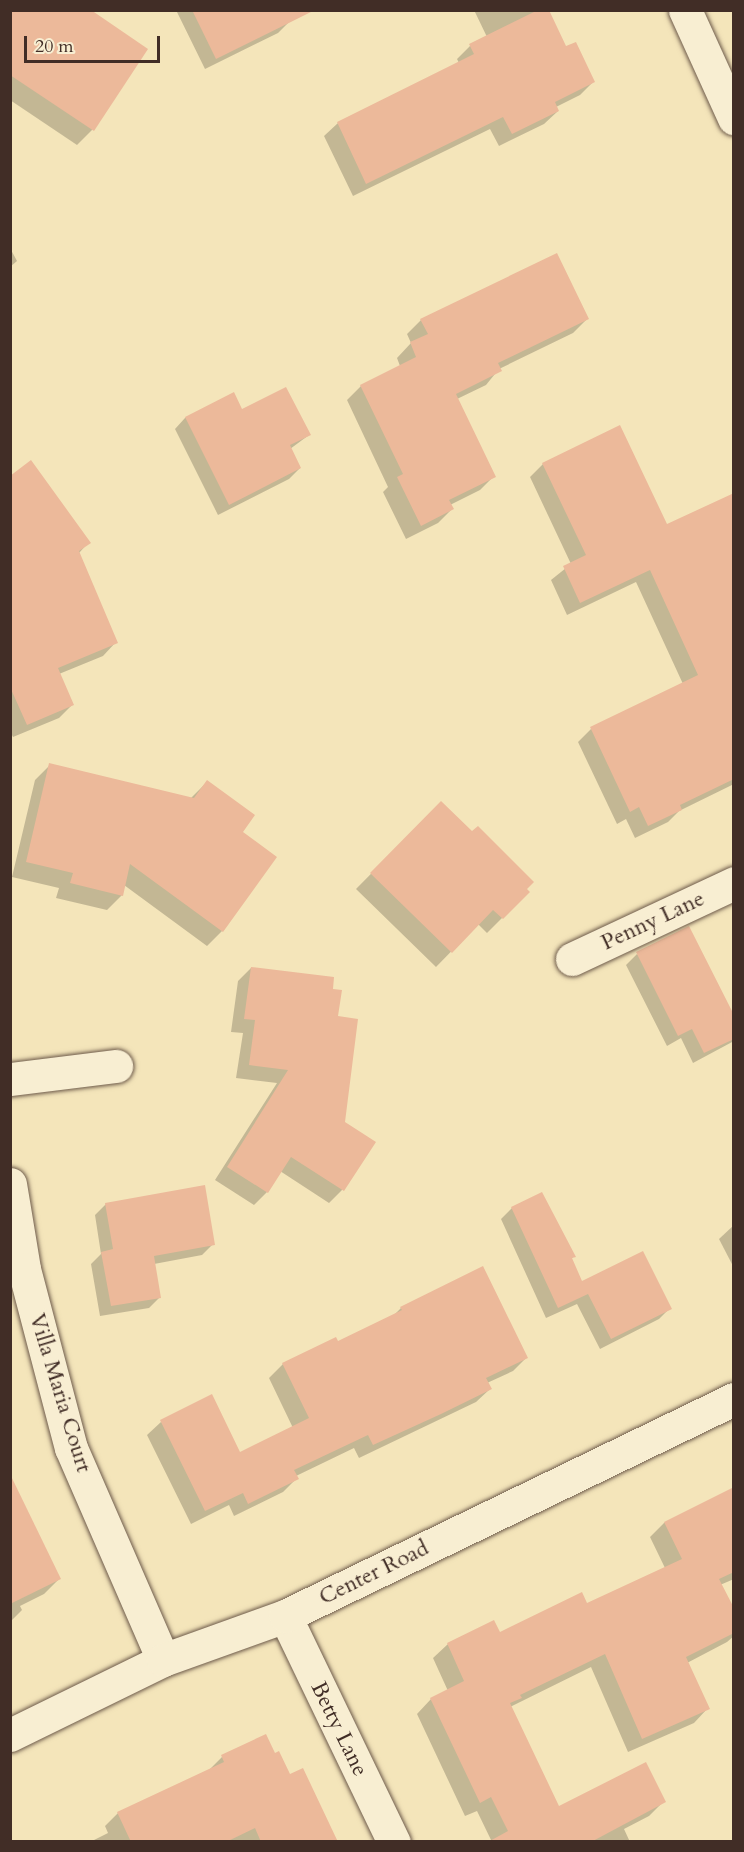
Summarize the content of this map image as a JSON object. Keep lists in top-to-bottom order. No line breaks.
{"streets":{"street":["Penny Lane","Villa Maria Court","Center Road","Betty Lane"]},"crossings":[["Villa Maria Court","Center Road"],["Center Road","Betty Lane"]],"scale_bar":"20 m"}
